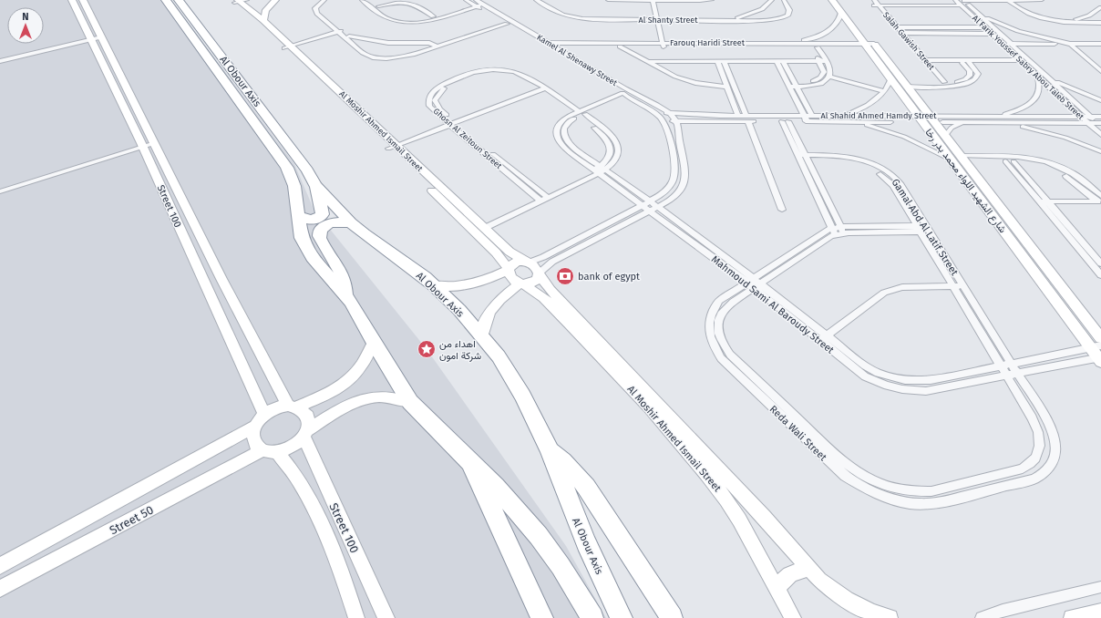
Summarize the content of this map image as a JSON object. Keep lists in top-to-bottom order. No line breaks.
{"streets":{"highway":["Al Obour Axis"],"street":["Al Shanty Street","Salah Gawish Street","Farouq Haridi Street","Kamel Al Shenawy Street","Al Farik Youssef Sabry Abou Taleb Street","Al Shahid Ahmed Hamdy Street","Al Moshir Ahmed Ismail Street","Ghosn Al Zeitoun Street","شارع الشهيد اللواء محمد بدر رخا","Street 100","Gamal Abd Al Latif Street","Mahmoud Sami Al Baroudy Street","Reda Wali Street","Street 50"]},"crossings":[["Farouq Haridi Street","Kamel Al Shenawy Street"],["Farouq Haridi Street","شارع الشهيد اللواء محمد بدر رخا"],["Kamel Al Shenawy Street","Al Shahid Ahmed Hamdy Street"],["Kamel Al Shenawy Street","Mahmoud Sami Al Baroudy Street"],["Al Farik Youssef Sabry Abou Taleb Street","Al Shahid Ahmed Hamdy Street"],["Al Shahid Ahmed Hamdy Street","شارع الشهيد اللواء محمد بدر رخا"],["Ghosn Al Zeitoun Street","Mahmoud Sami Al Baroudy Street"],["شارع الشهيد اللواء محمد بدر رخا","Mahmoud Sami Al Baroudy Street"],["Street 100","Street 50"],["Gamal Abd Al Latif Street","Mahmoud Sami Al Baroudy Street"],["Gamal Abd Al Latif Street","Reda Wali Street"],["Mahmoud Sami Al Baroudy Street","Reda Wali Street"]],"places":{"bank":["bank of egypt"],"place":["اهداء من شركة امون"]},"north":"top"}
